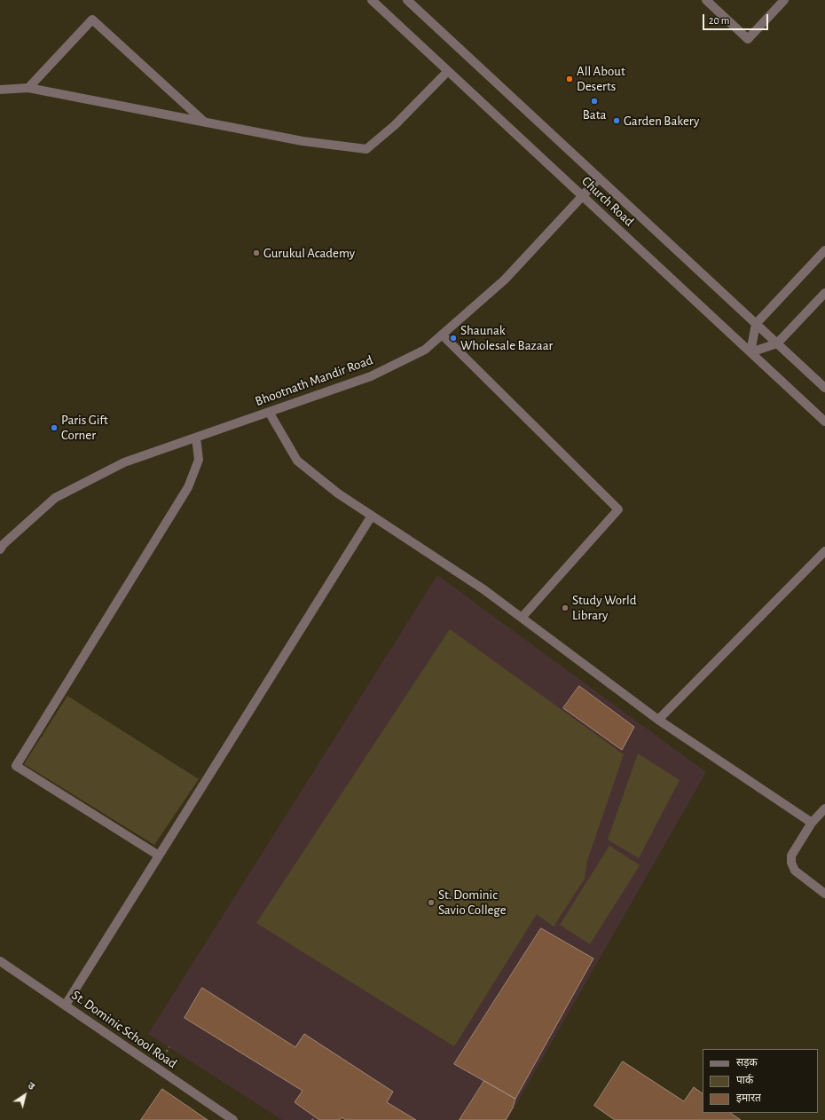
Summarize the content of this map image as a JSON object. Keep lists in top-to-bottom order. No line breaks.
{"streets":{"street":["Church Road","Bhootnath Mandir Road","St. Dominic School Road"]},"crossings":[["Church Road","Bhootnath Mandir Road"]],"places":["All About Deserts","Bata","Garden Bakery","Gurukul Academy","Shaunak Wholesale Bazaar","Paris Gift Corner","Study World Library","St. Dominic Savio College"],"legend":["सड़क","पार्क","इमारत"],"scale_bar":"20 m","north":"top right"}
